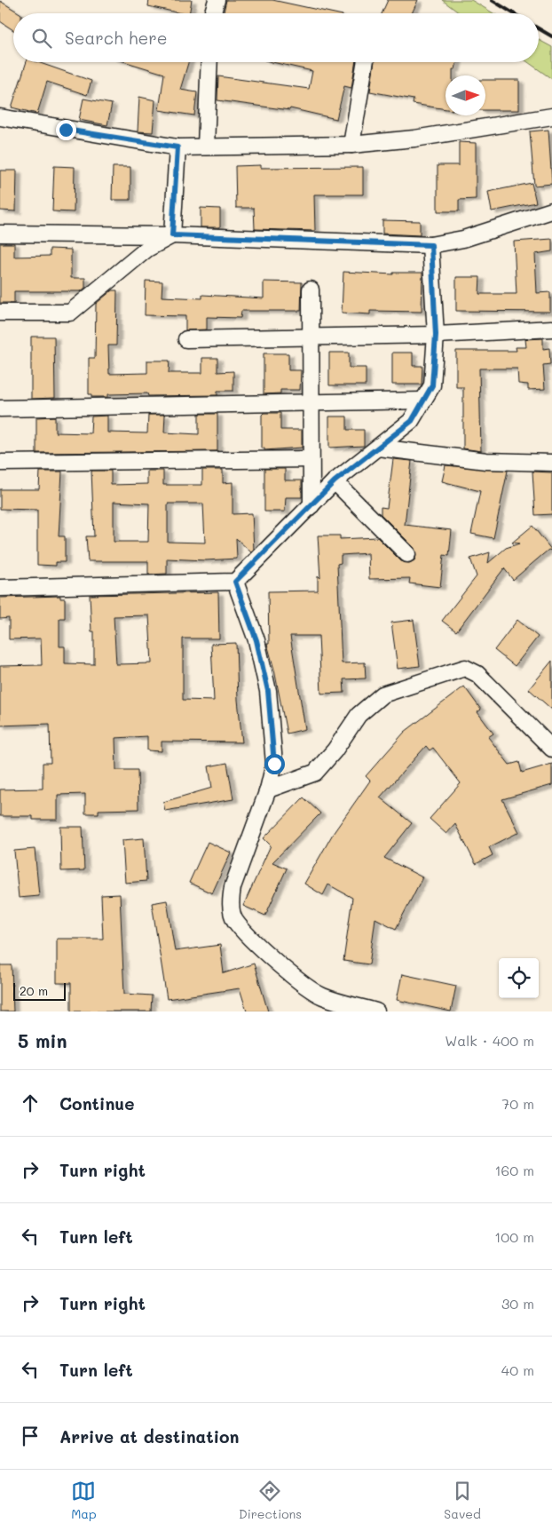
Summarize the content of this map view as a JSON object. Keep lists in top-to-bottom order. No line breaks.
{"scale_bar":"20 m","north":"right","page":{"search":"Search here","scale":"20 m","heading":["5 min","Walk · 400 m"],"list":[["Continue","70 m"],["Turn right","160 m"],["Turn left","100 m"],["Turn right","30 m"],["Turn left","40 m"],"Arrive at destination"],"nav":["Map","Directions","Saved"]}}
